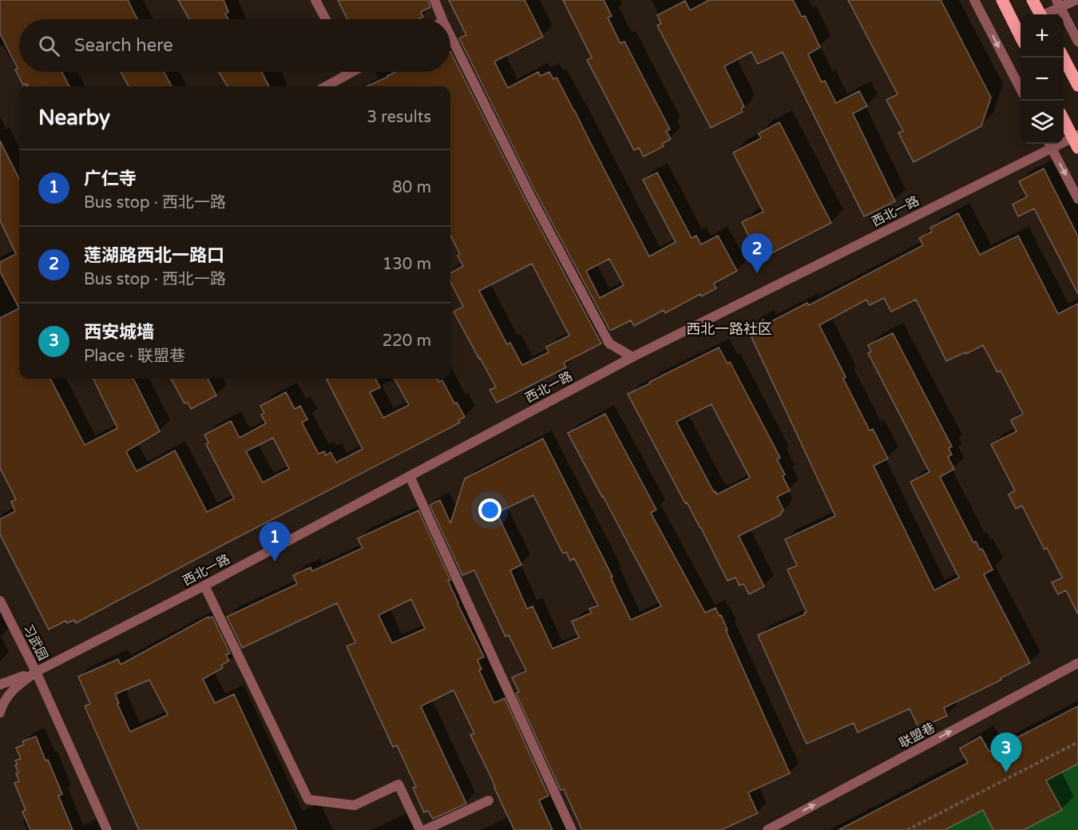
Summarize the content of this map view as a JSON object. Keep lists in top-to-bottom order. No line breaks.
{"streets":{"street":["西北一路","习武园","联盟巷"]},"crossings":[["西北一路","习武园"]],"one_way":["联盟巷"],"districts":["西北一路社区"],"page":{"map_buttons":["+","−"],"search":"Search here","heading":["Nearby","3 results"],"list":[{"mark":"1","name":"广仁寺","note":"Bus stop · 西北一路","value":"80 m"},{"mark":"2","name":"莲湖路西北一路口","note":"Bus stop · 西北一路","value":"130 m"},{"mark":"3","name":"西安城墙","note":"Place · 联盟巷","value":"220 m"}],"pins":["2","1","3"]}}
